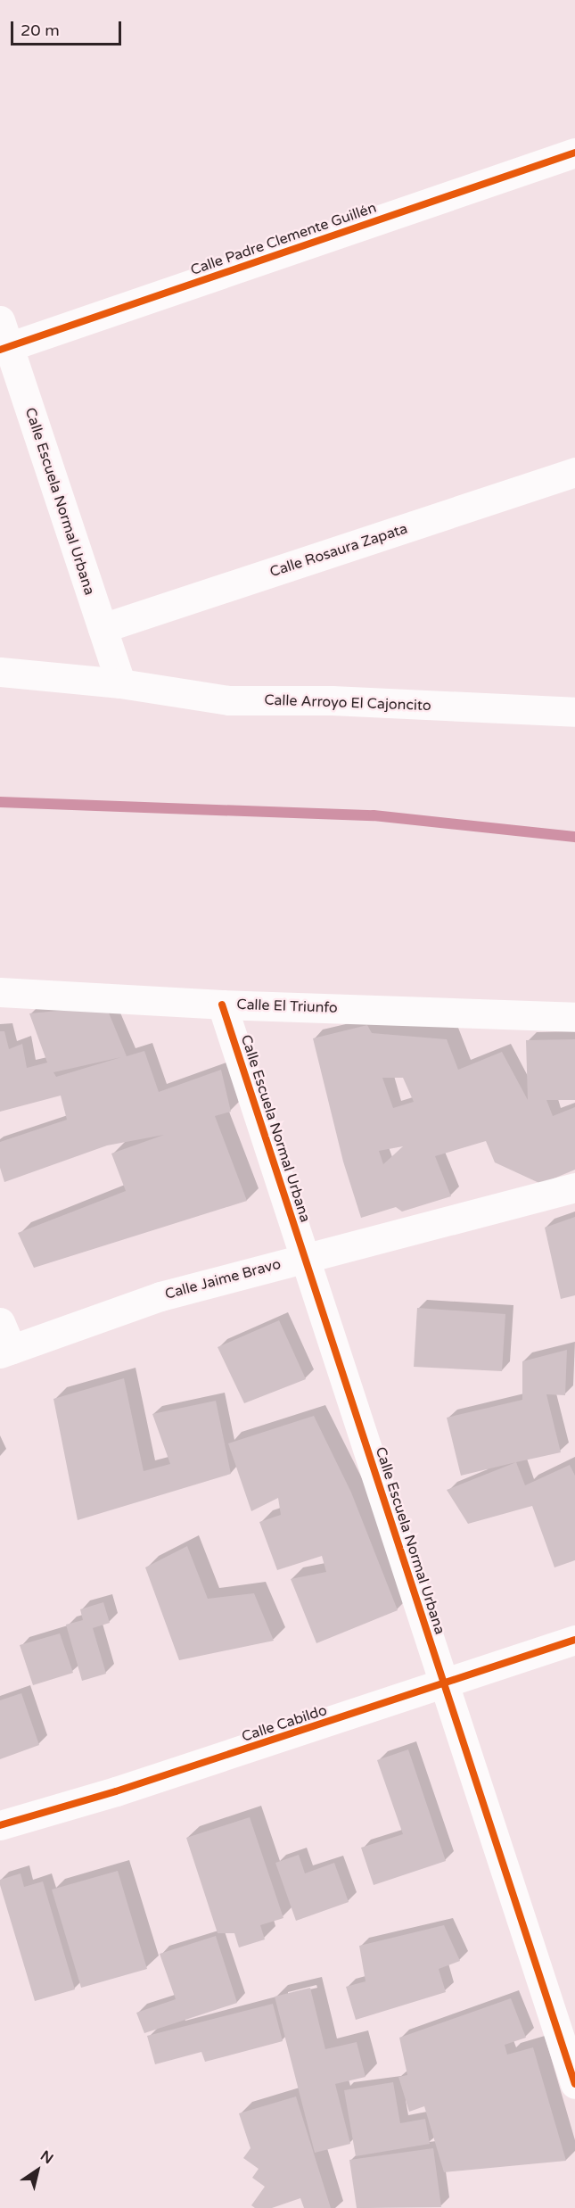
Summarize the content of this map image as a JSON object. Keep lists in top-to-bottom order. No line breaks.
{"streets":{"street":["Calle Padre Clemente Guillén","Calle Escuela Normal Urbana","Calle Rosaura Zapata","Calle Arroyo El Cajoncito","Calle El Triunfo","Calle Jaime Bravo","Calle Cabildo"]},"crossings":[["Calle Padre Clemente Guillén","Calle Escuela Normal Urbana"],["Calle Escuela Normal Urbana","Calle Rosaura Zapata"],["Calle Escuela Normal Urbana","Calle Arroyo El Cajoncito"],["Calle Escuela Normal Urbana","Calle El Triunfo"],["Calle Escuela Normal Urbana","Calle Jaime Bravo"],["Calle Escuela Normal Urbana","Calle Cabildo"]],"scale_bar":"20 m","north":"top right"}
